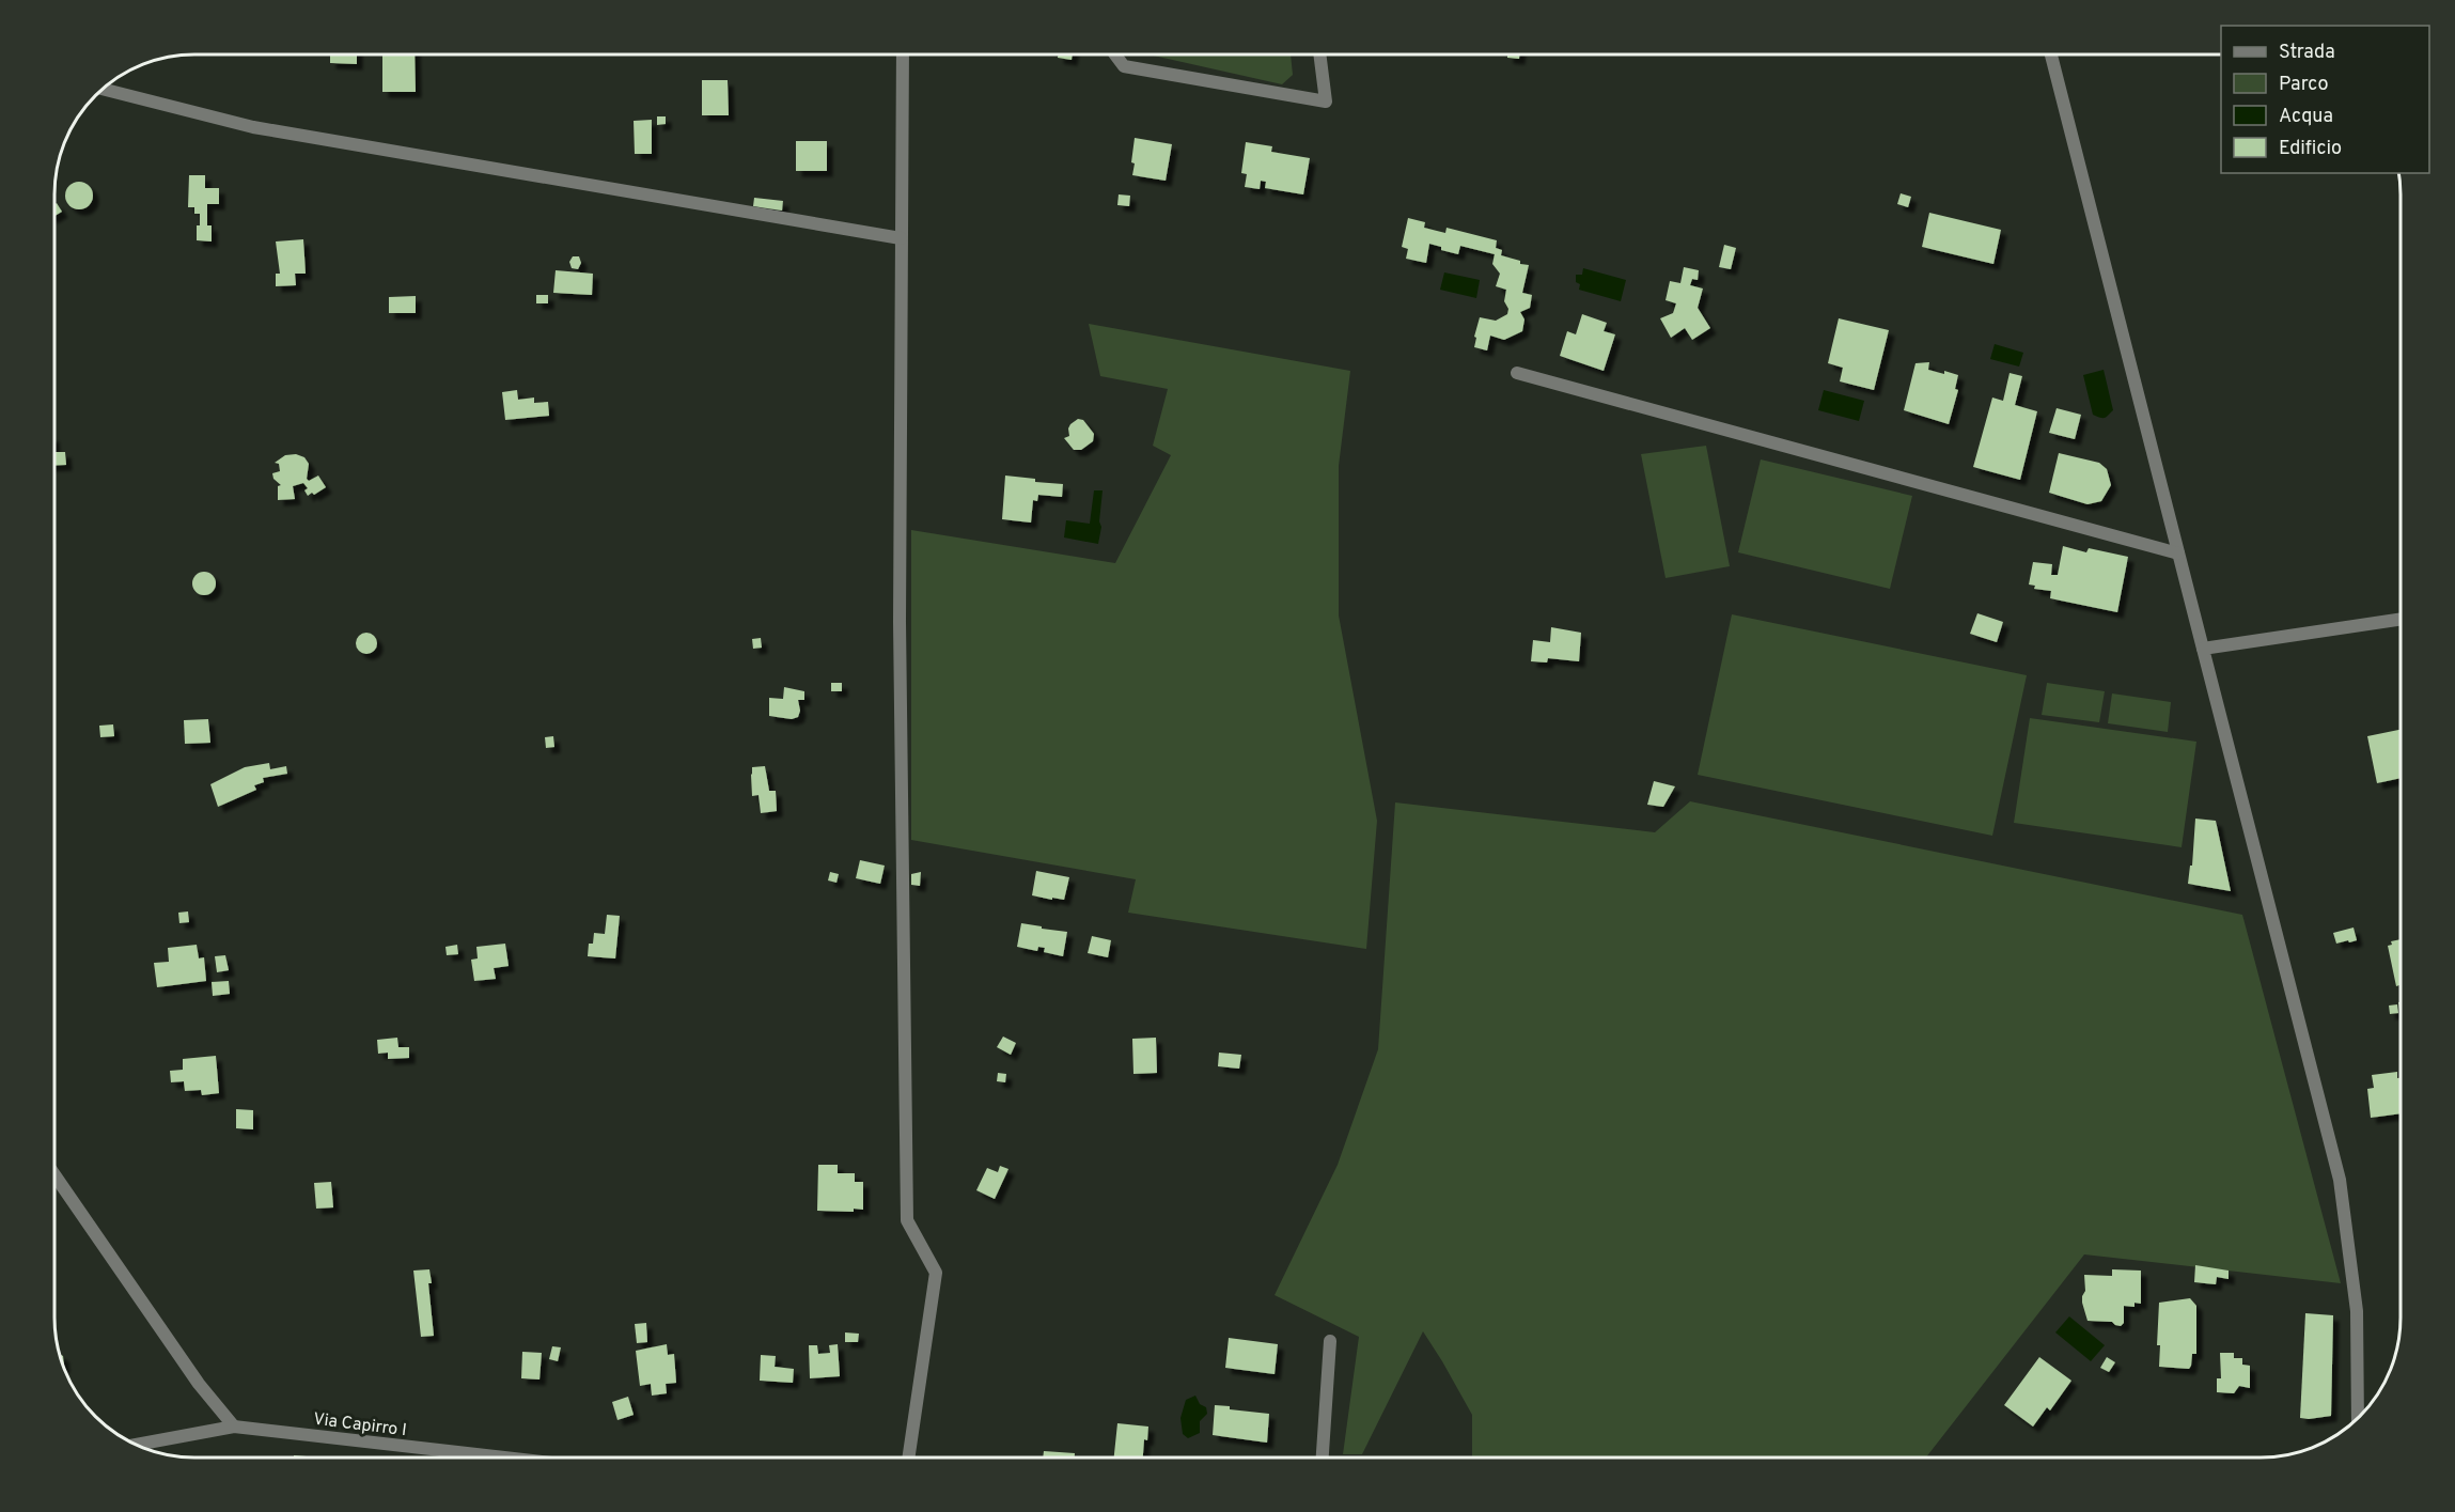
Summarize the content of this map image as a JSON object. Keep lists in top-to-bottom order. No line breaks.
{"streets":{"street":["Via Capirro I"]},"legend":["Strada","Parco","Acqua","Edificio"]}
